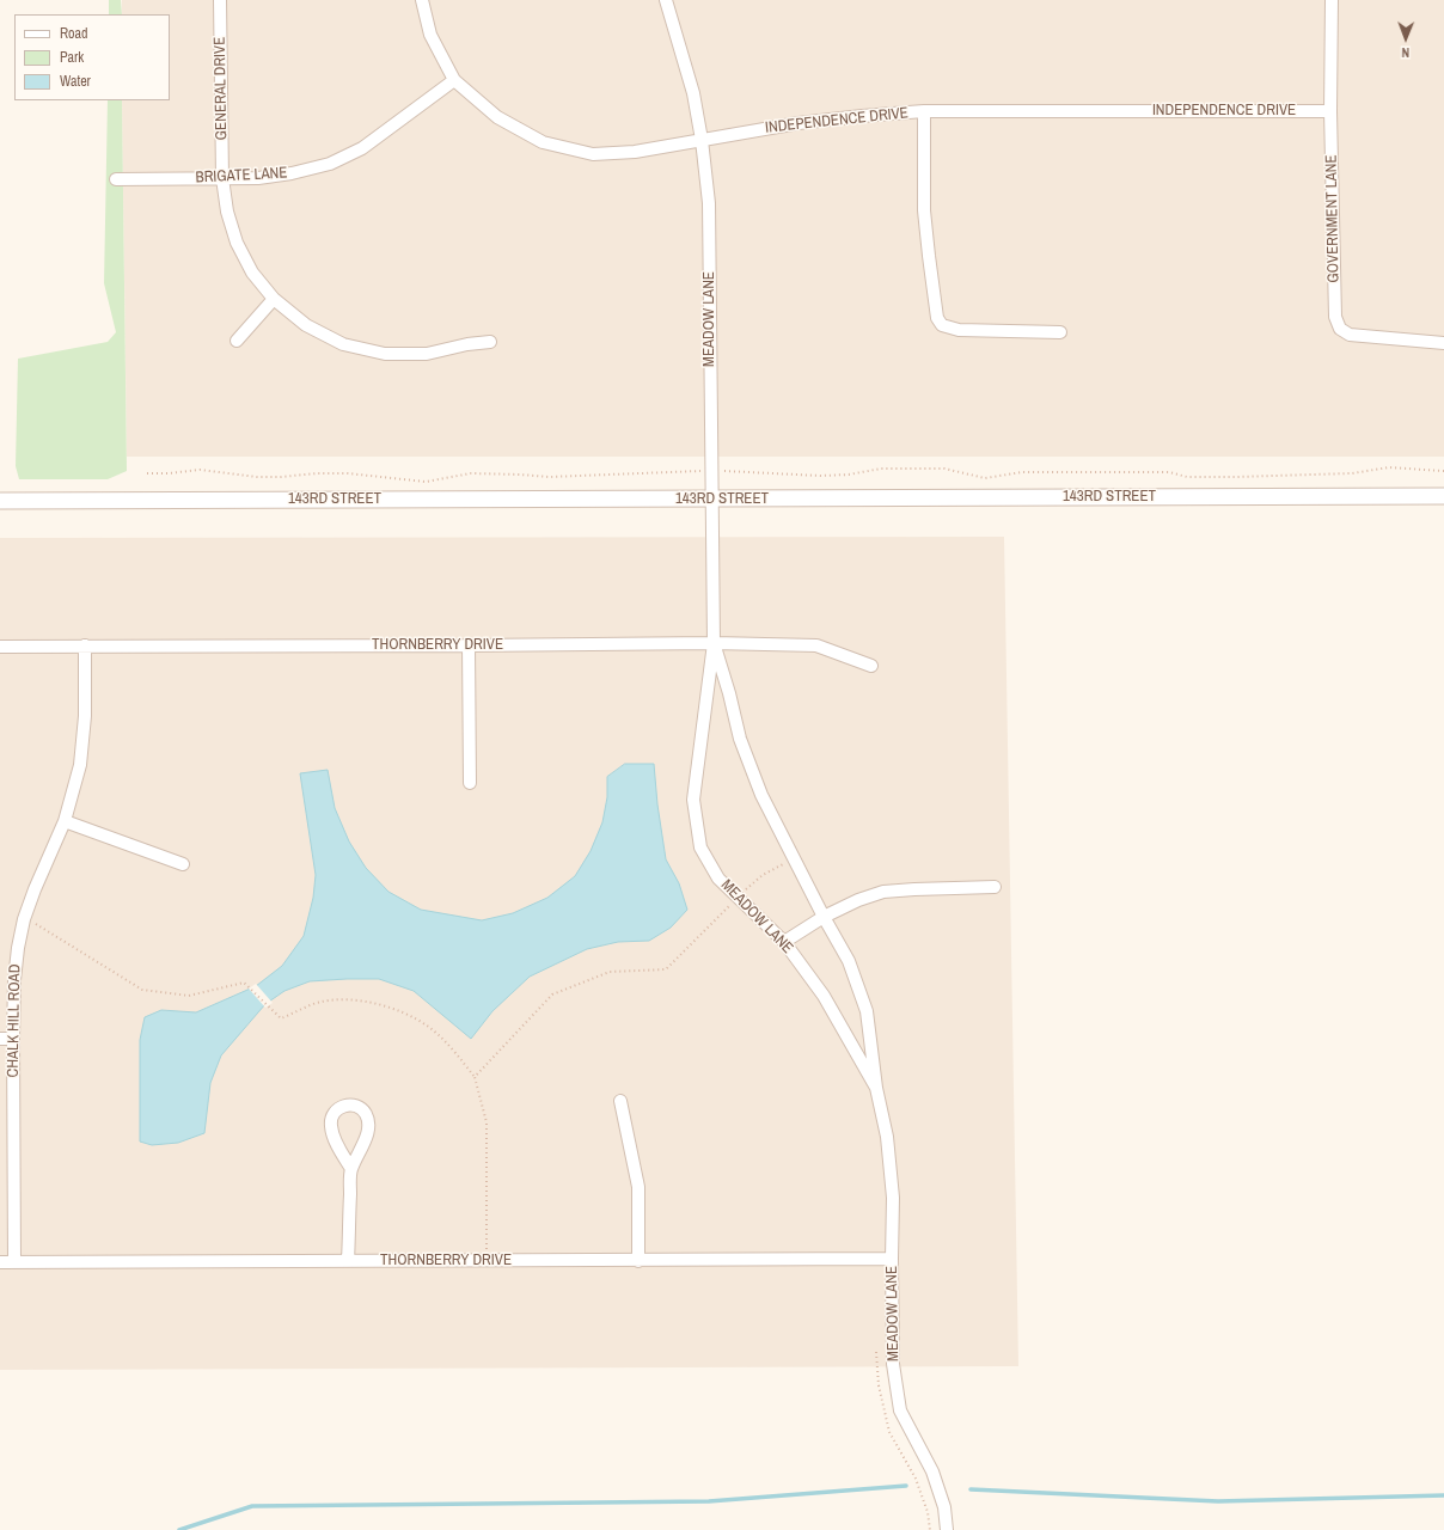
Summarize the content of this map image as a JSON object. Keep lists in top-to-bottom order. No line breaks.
{"streets":{"street":["GENERAL DRIVE","INDEPENDENCE DRIVE","BRIGATE LANE","GOVERNMENT LANE","MEADOW LANE","143RD STREET","THORNBERRY DRIVE","CHALK HILL ROAD"]},"crossings":[["GENERAL DRIVE","BRIGATE LANE"],["INDEPENDENCE DRIVE","BRIGATE LANE"],["INDEPENDENCE DRIVE","GOVERNMENT LANE"],["INDEPENDENCE DRIVE","MEADOW LANE"],["MEADOW LANE","143RD STREET"],["MEADOW LANE","THORNBERRY DRIVE"],["THORNBERRY DRIVE","CHALK HILL ROAD"]],"legend":["Road","Park","Water"],"north":"bottom"}
